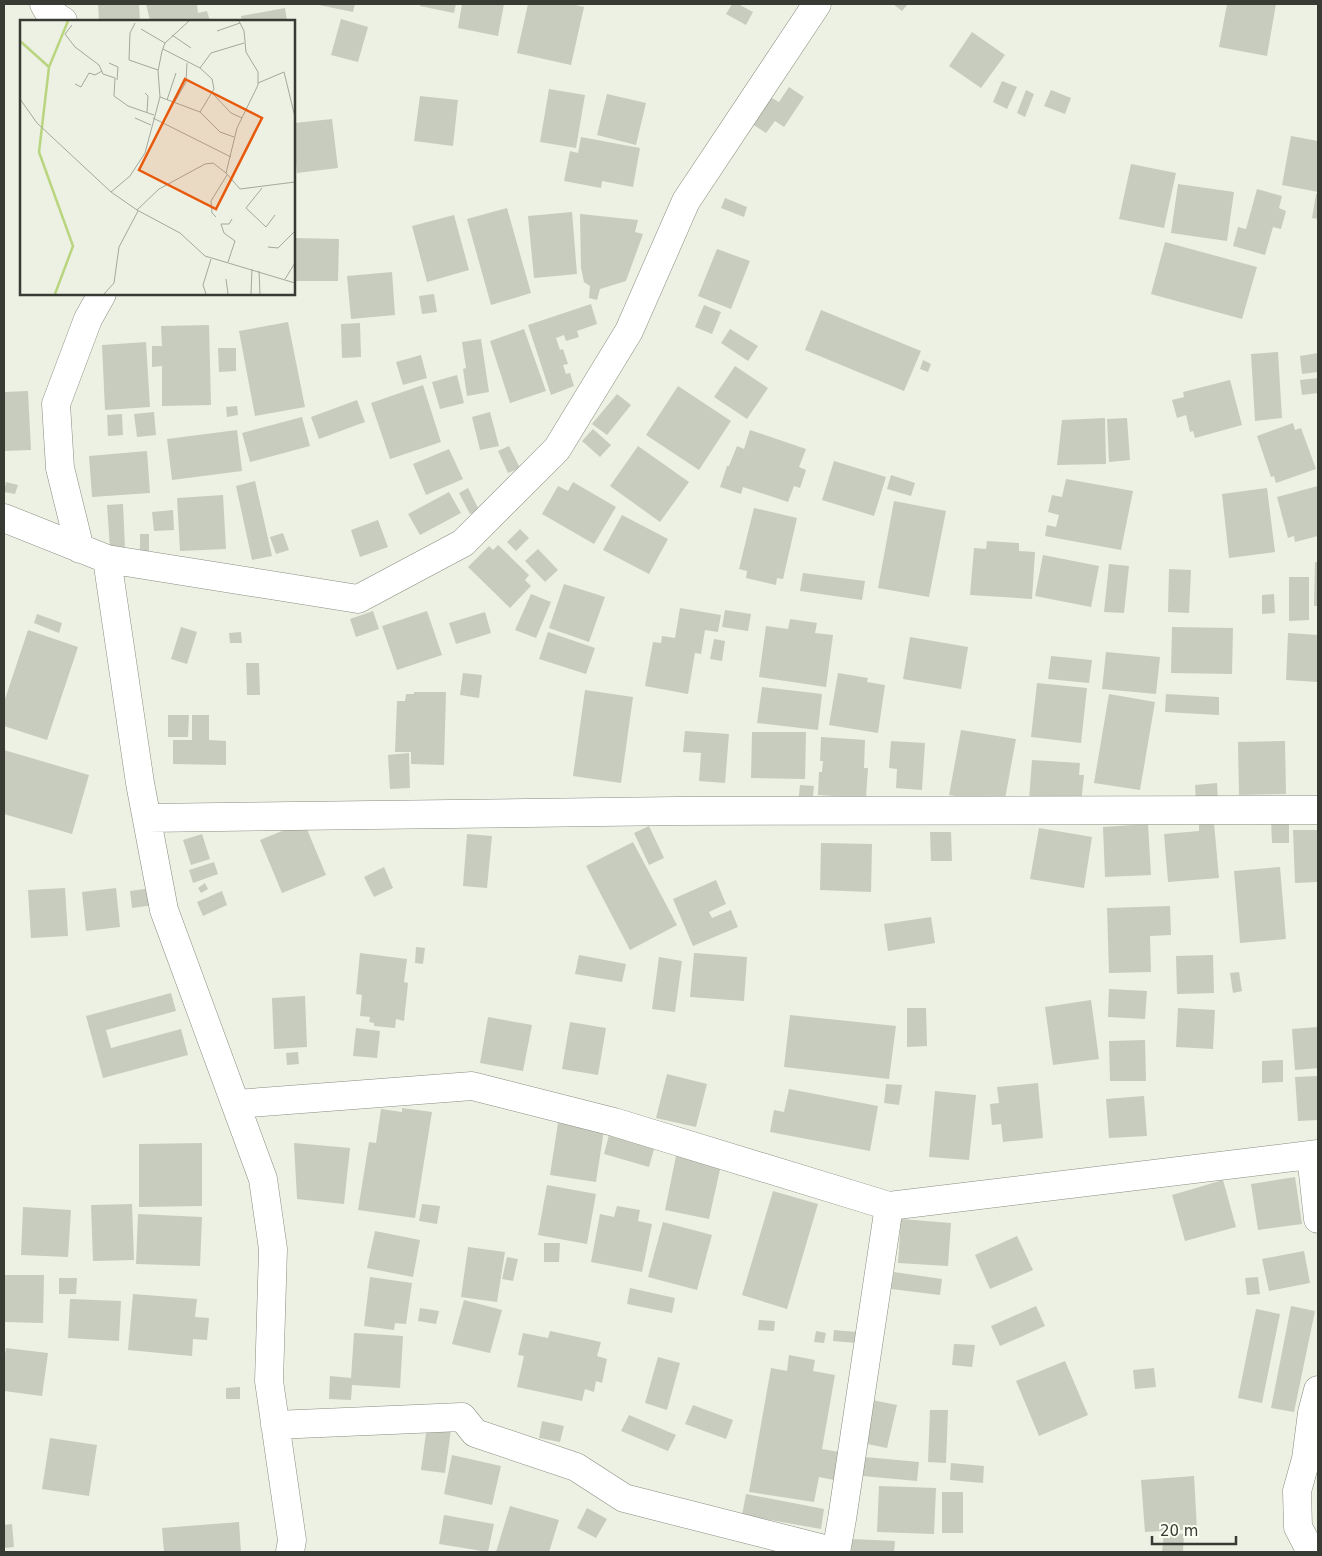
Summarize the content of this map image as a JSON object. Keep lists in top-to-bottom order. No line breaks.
{"scale_bar":"20 m"}
